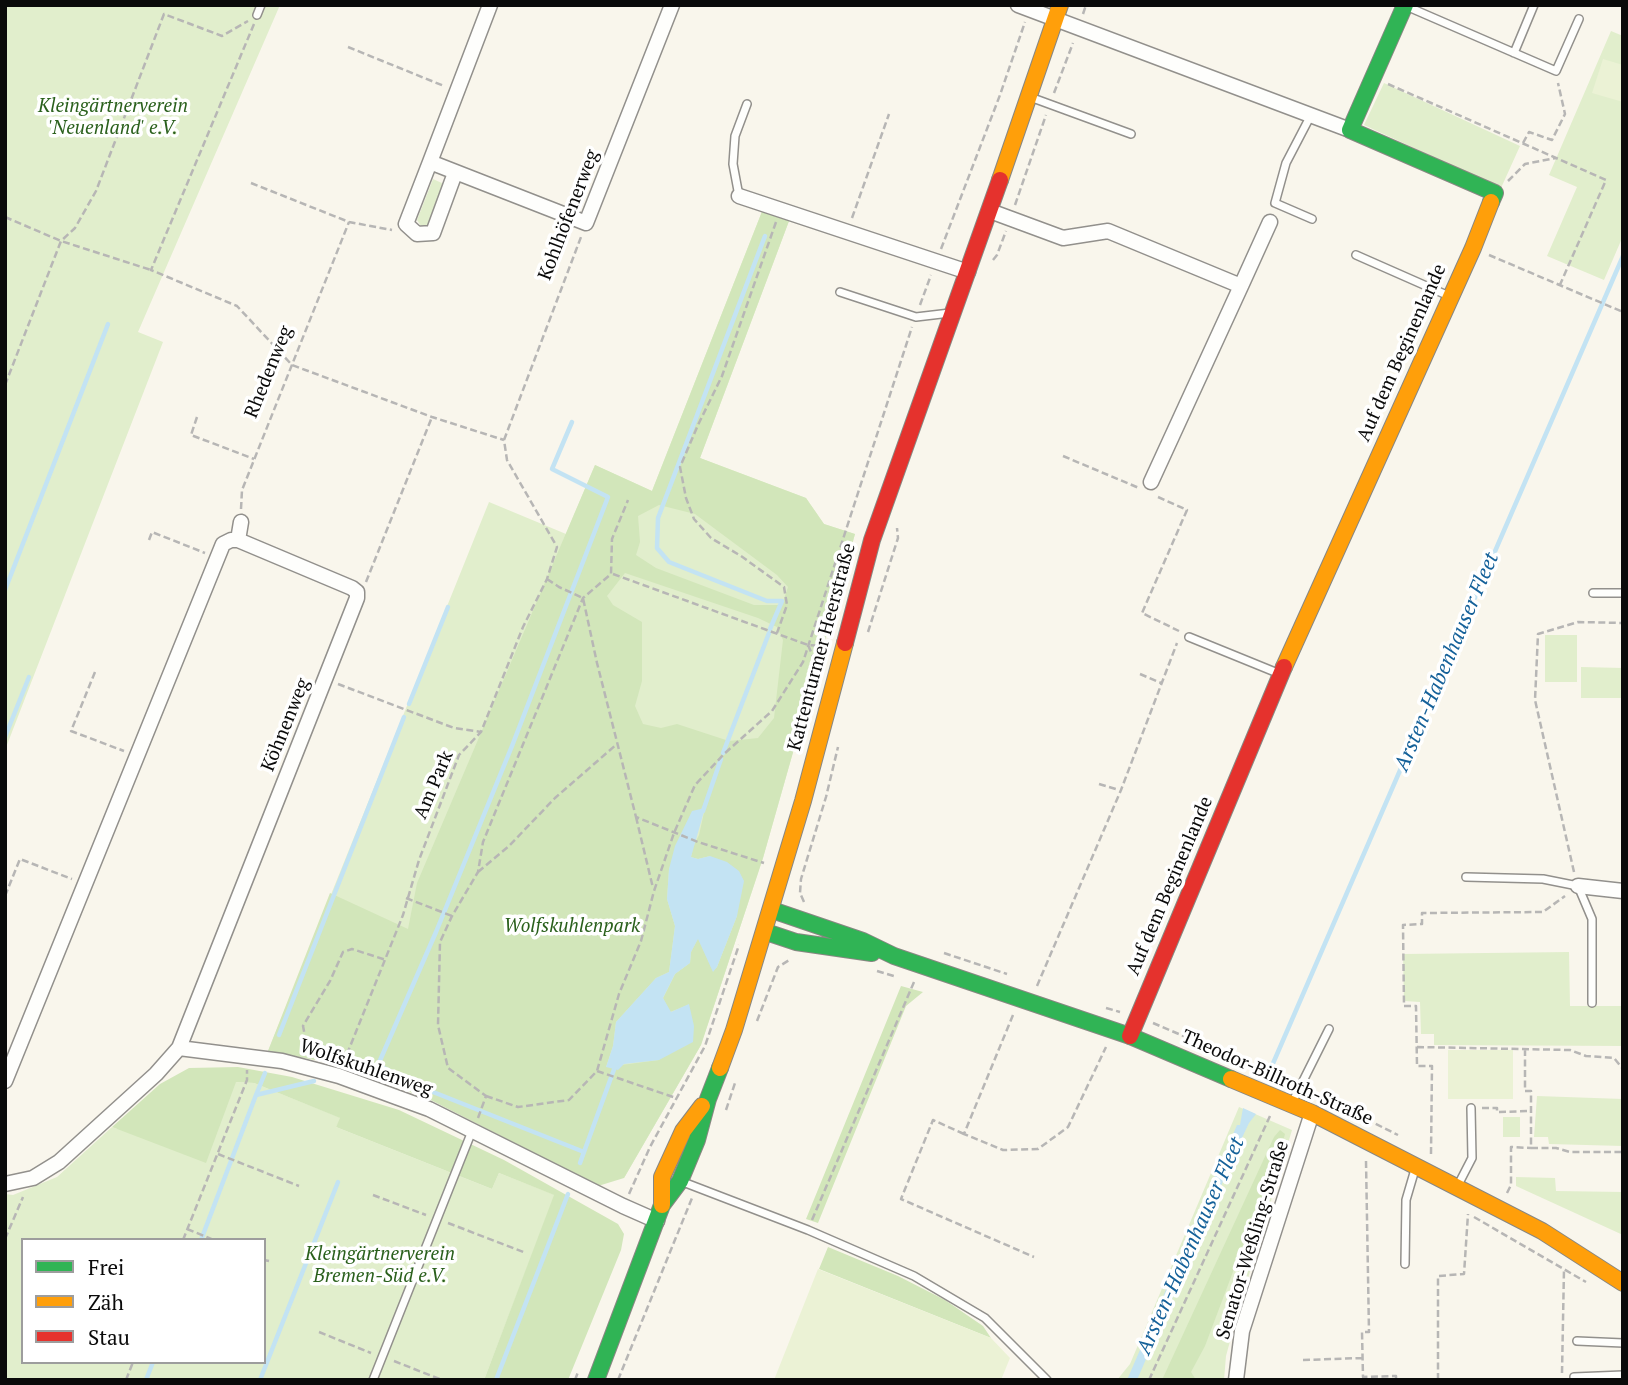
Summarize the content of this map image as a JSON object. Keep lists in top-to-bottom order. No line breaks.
{"streets":{"street":["Kohlhöfenerweg","Auf dem Beginenlande","Kattenturmer Heerstraße","Köhnenweg","Wolfskuhlenweg","Theodor-Billroth-Straße","Senator-Weßling-Straße"],"path":["Rhedenweg","Am Park"]},"crossings":[["Kohlhöfenerweg","Am Park"],["Auf dem Beginenlande","Theodor-Billroth-Straße"],["Kattenturmer Heerstraße","Wolfskuhlenweg"],["Kattenturmer Heerstraße","Theodor-Billroth-Straße"],["Köhnenweg","Wolfskuhlenweg"],["Am Park","Wolfskuhlenweg"],["Theodor-Billroth-Straße","Senator-Weßling-Straße"]],"water":["Arsten-Habenhauser Fleet"],"parks":["Kleingärtnerverein 'Neuenland' e.V.","Wolfskuhlenpark","Kleingärtnerverein Bremen-Süd e.V."],"legend":["Frei","Zäh","Stau"]}
